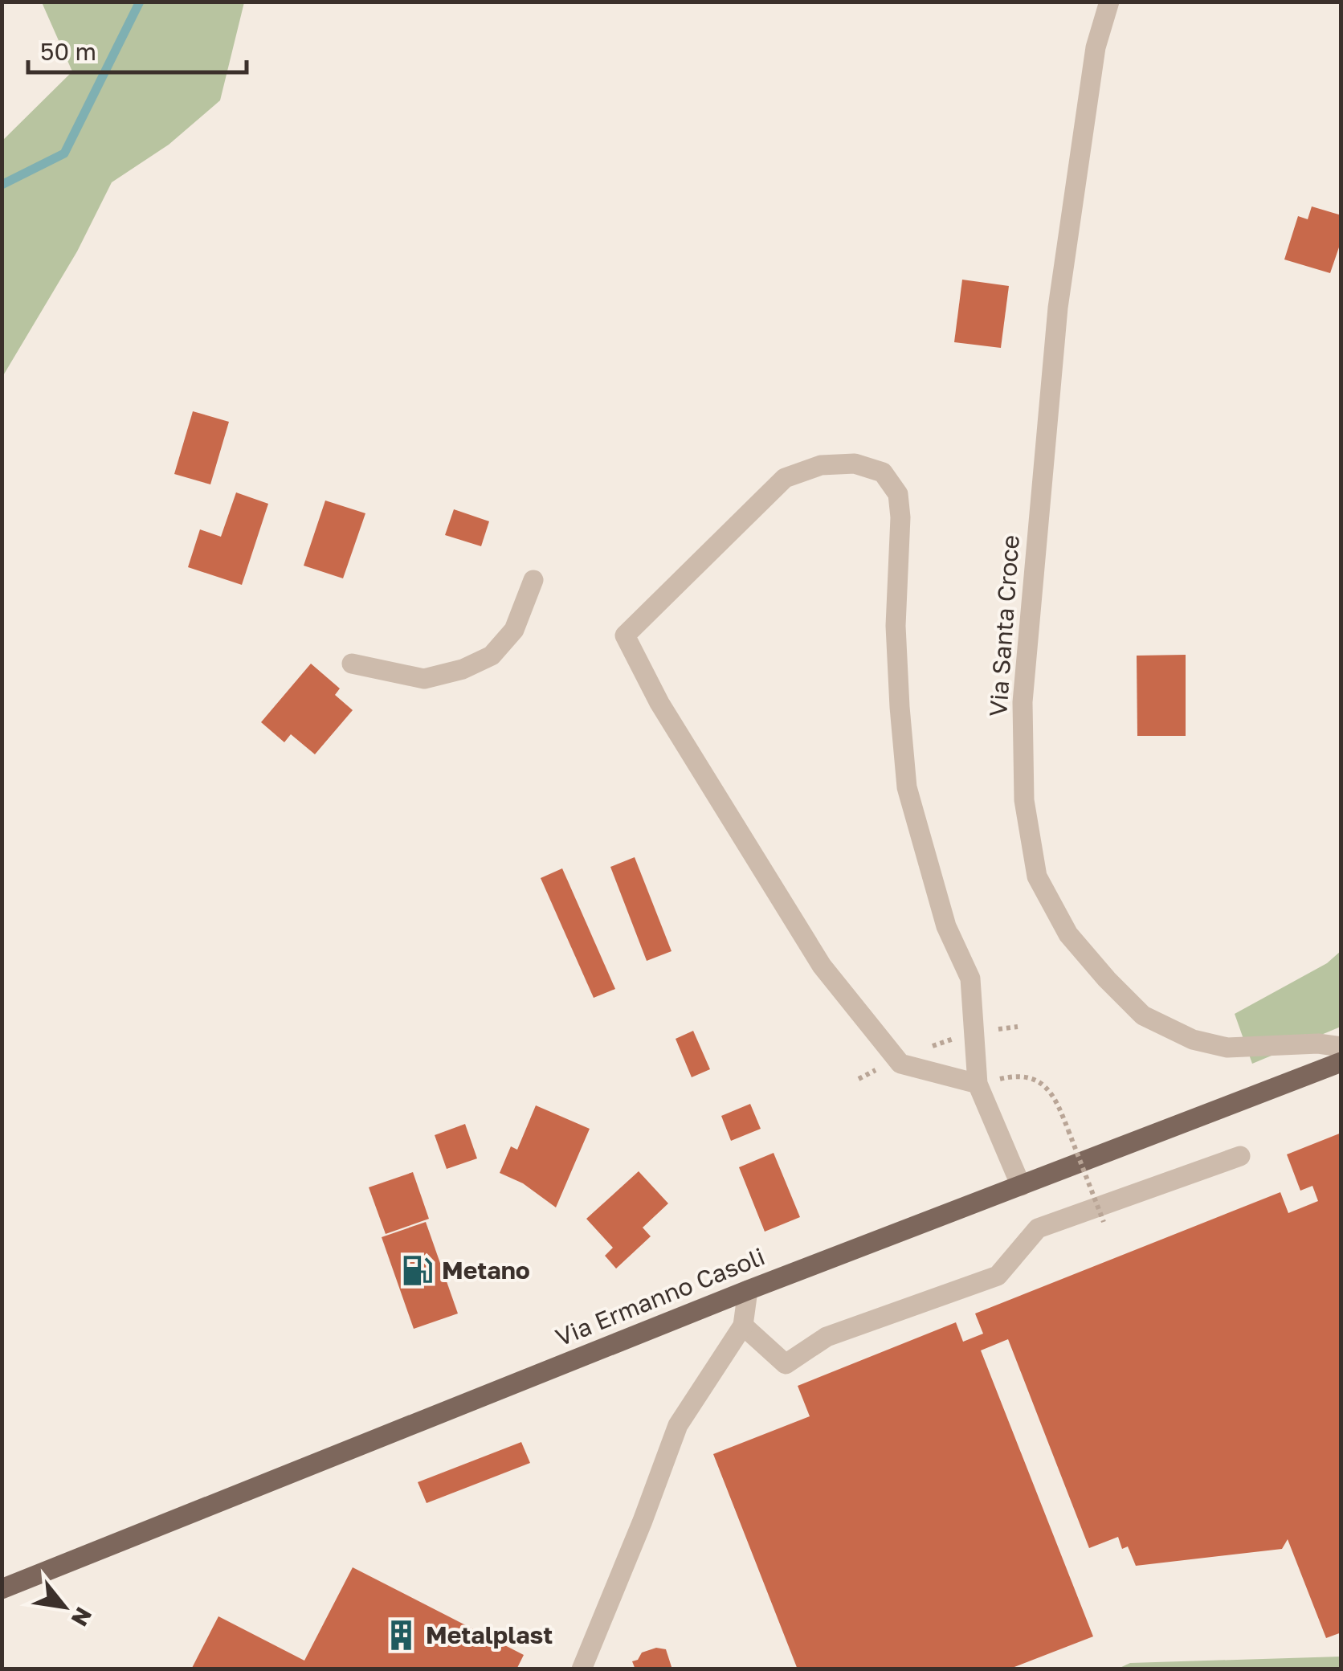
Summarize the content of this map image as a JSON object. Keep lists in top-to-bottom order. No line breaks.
{"streets":{"main road":["Via Ermanno Casoli"],"street":["Via Santa Croce"]},"places":{"fuel station":["Metano"],"building":["Metalplast"]},"scale_bar":"50 m","north":"bottom right"}
